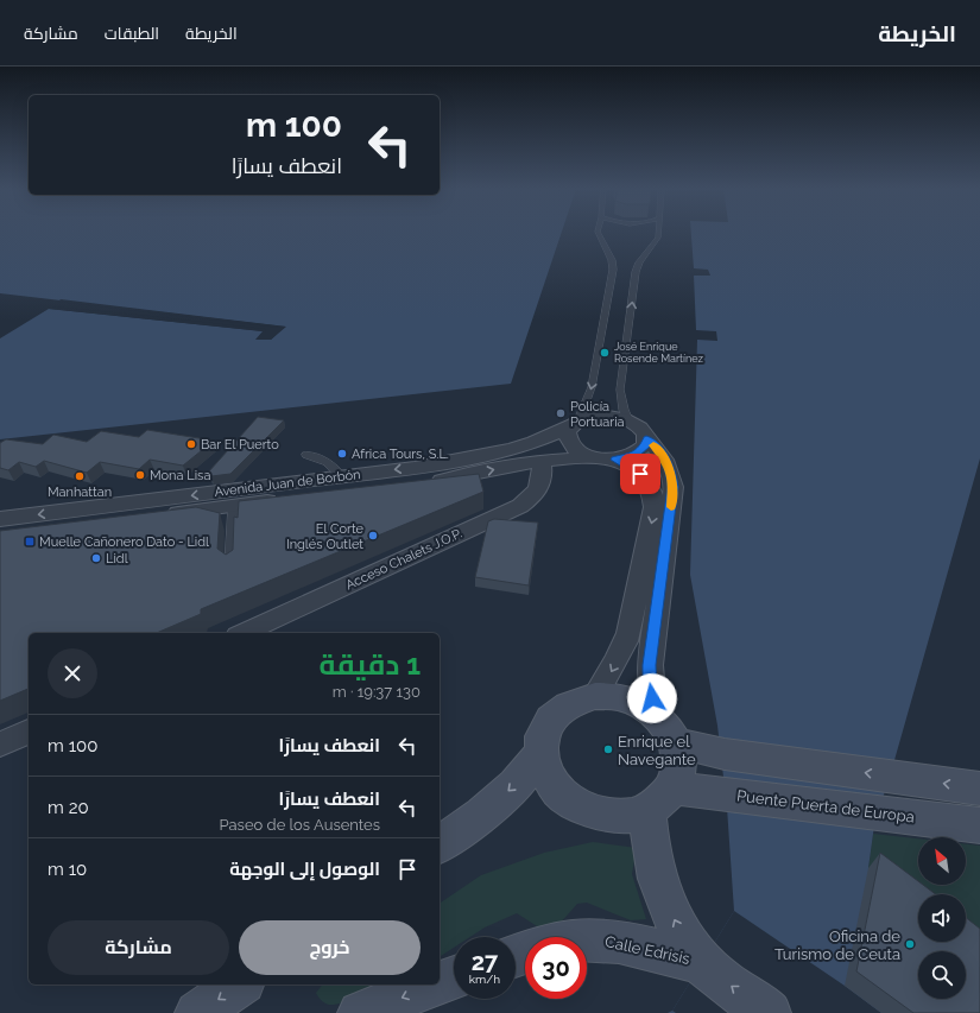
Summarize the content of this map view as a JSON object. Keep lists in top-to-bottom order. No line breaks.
{"streets":{"main road":["Puente Puerta de Europa","Calle Edrisis"],"street":["Avenida Juan de Borbón","Acceso Chalets J.O.P."]},"crossings":[["Avenida Juan de Borbón","Acceso Chalets J.O.P."],["Puente Puerta de Europa","Calle Edrisis"]],"one_way":["Calle Edrisis"],"places":{"other":["José Enrique Rosende Martínez","Policía Portuaria","Bar El Puerto","Africa Tours, S.L.","Mona Lisa","Manhattan","El Corte Inglés Outlet","Lidl","Enrique el Navegante","Oficina de Turismo de Ceuta"],"transit":["Muelle Cañonero Dato - Lidl"]},"north":"top left","page":{"header":"الخريطة","nav":["الخريطة","الطبقات","مشاركة"],"turn":["100 m","انعطف يسارًا"],"heading":["1 دقيقة","130 m · 19:37"],"list":[{"name":"انعطف يسارًا","value":"100 m"},{"name":"انعطف يسارًا","note":"Paseo de los Ausentes","value":"20 m"},{"name":"الوصول إلى الوجهة","value":"10 m"}],"buttons":["خروج","مشاركة"],"speed":"27 km/h","limit":"30"}}
